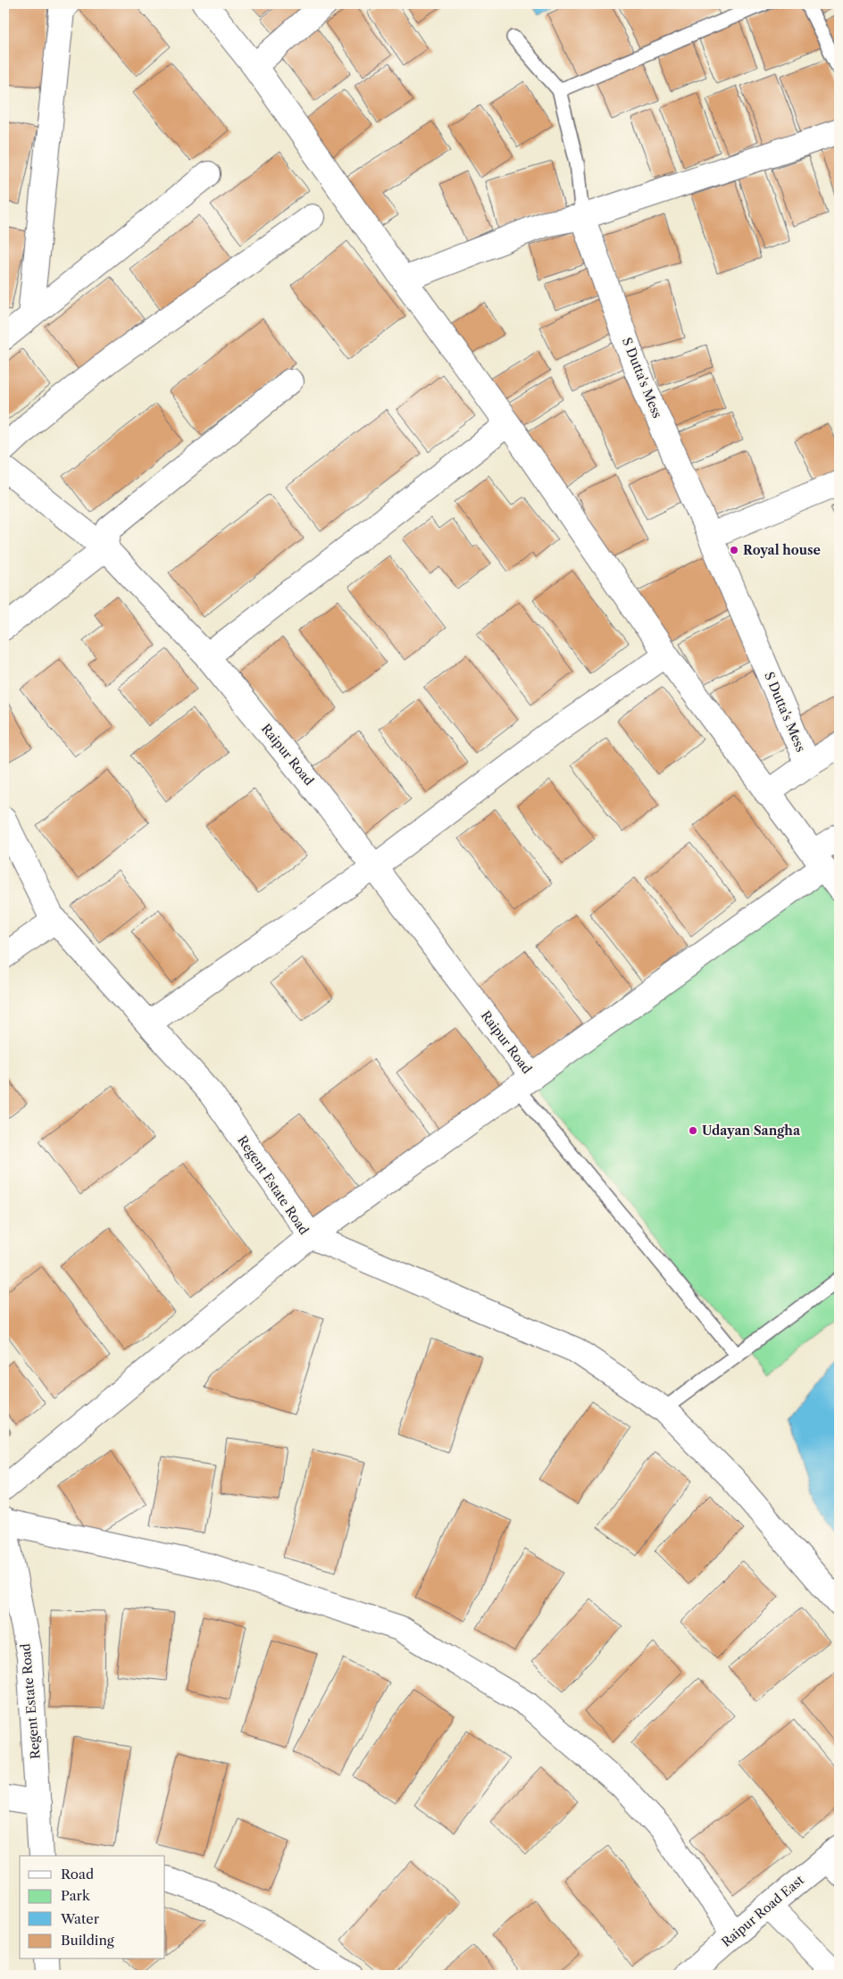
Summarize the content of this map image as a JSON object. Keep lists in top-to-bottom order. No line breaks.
{"streets":{"street":["S Dutta's Mess","Raipur Road","Regent Estate Road","Raipur Road East"]},"places":["Royal house","Udayan Sangha"],"legend":["Road","Park","Water","Building"]}
